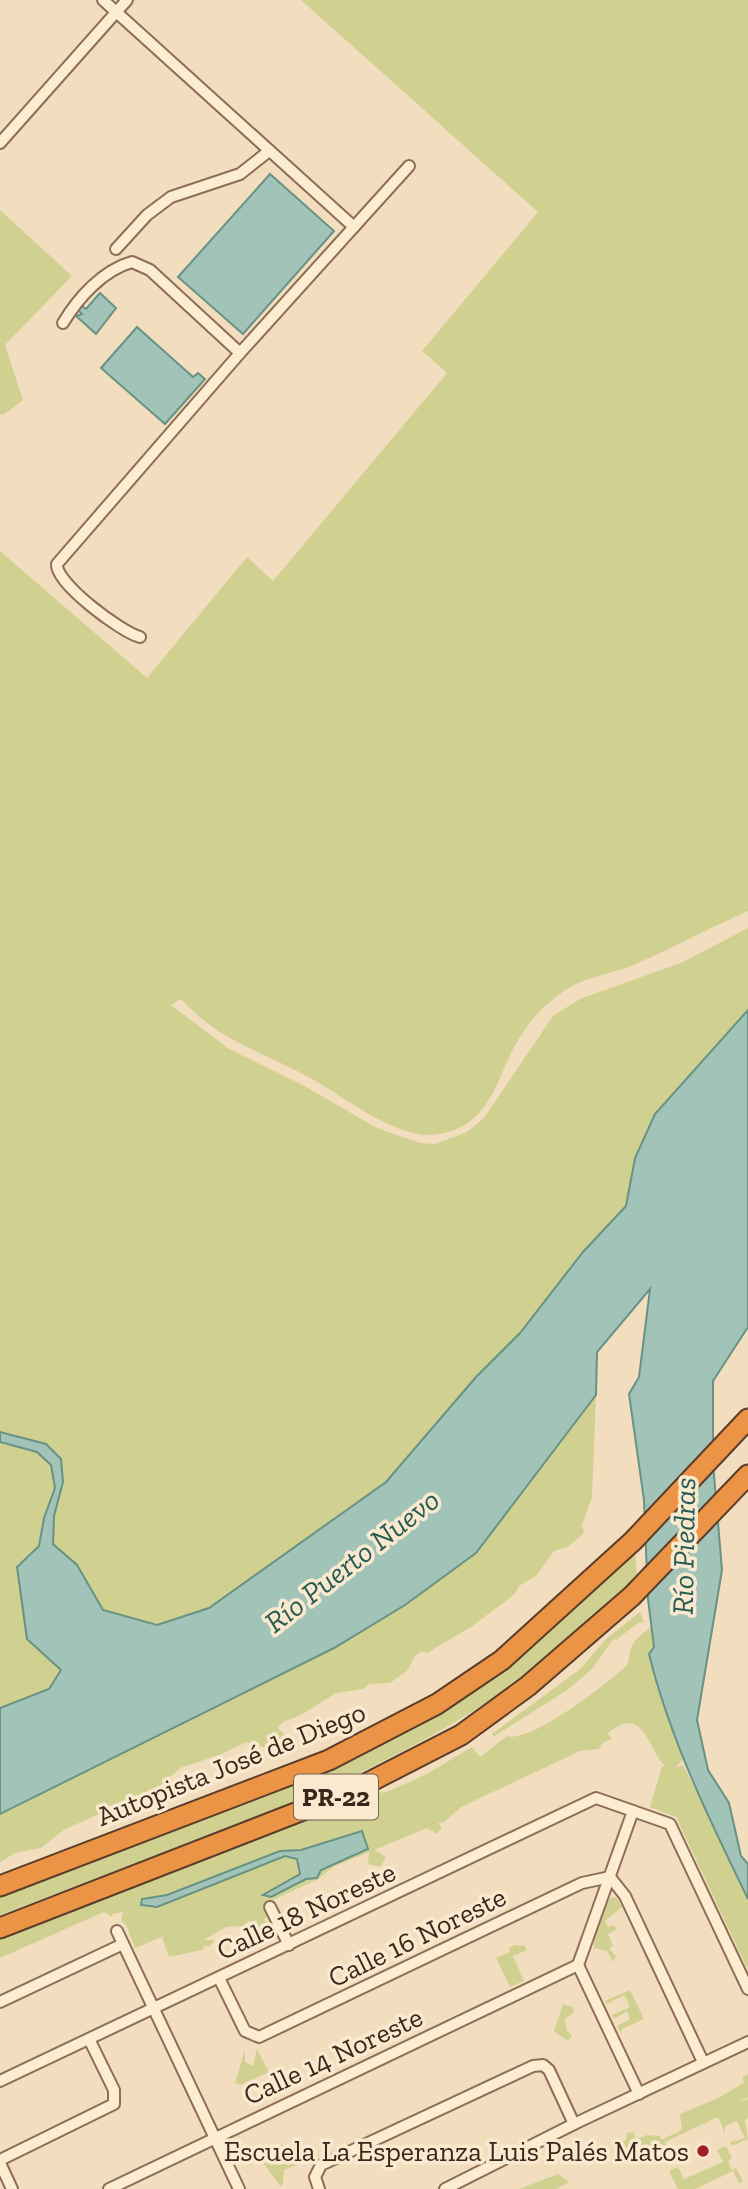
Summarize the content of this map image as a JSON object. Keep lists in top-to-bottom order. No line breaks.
{"streets":{"highway":["Autopista José de Diego","PR-22"],"street":["Calle 18 Noreste","Calle 16 Noreste","Calle 14 Noreste"]},"crossings":[["Calle 18 Noreste","Calle 16 Noreste"]],"water":["Río Piedras","Río Puerto Nuevo"],"places":["Escuela La Esperanza Luis Palés Matos"]}
